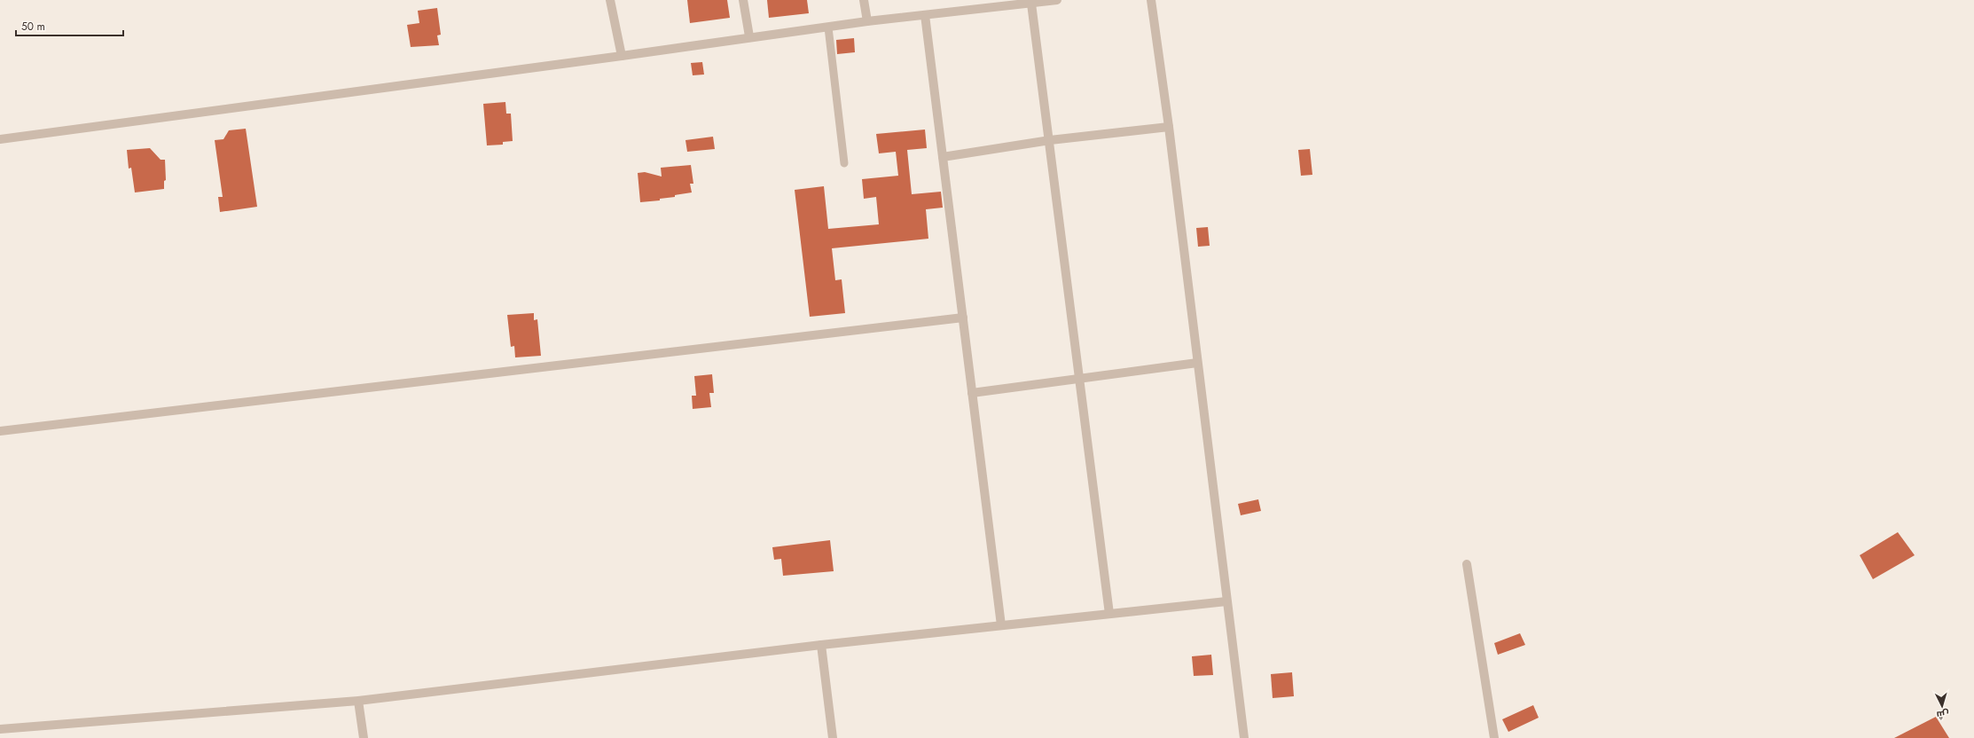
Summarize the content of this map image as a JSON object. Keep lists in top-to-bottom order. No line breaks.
{"scale_bar":"50 m","north":"bottom"}
